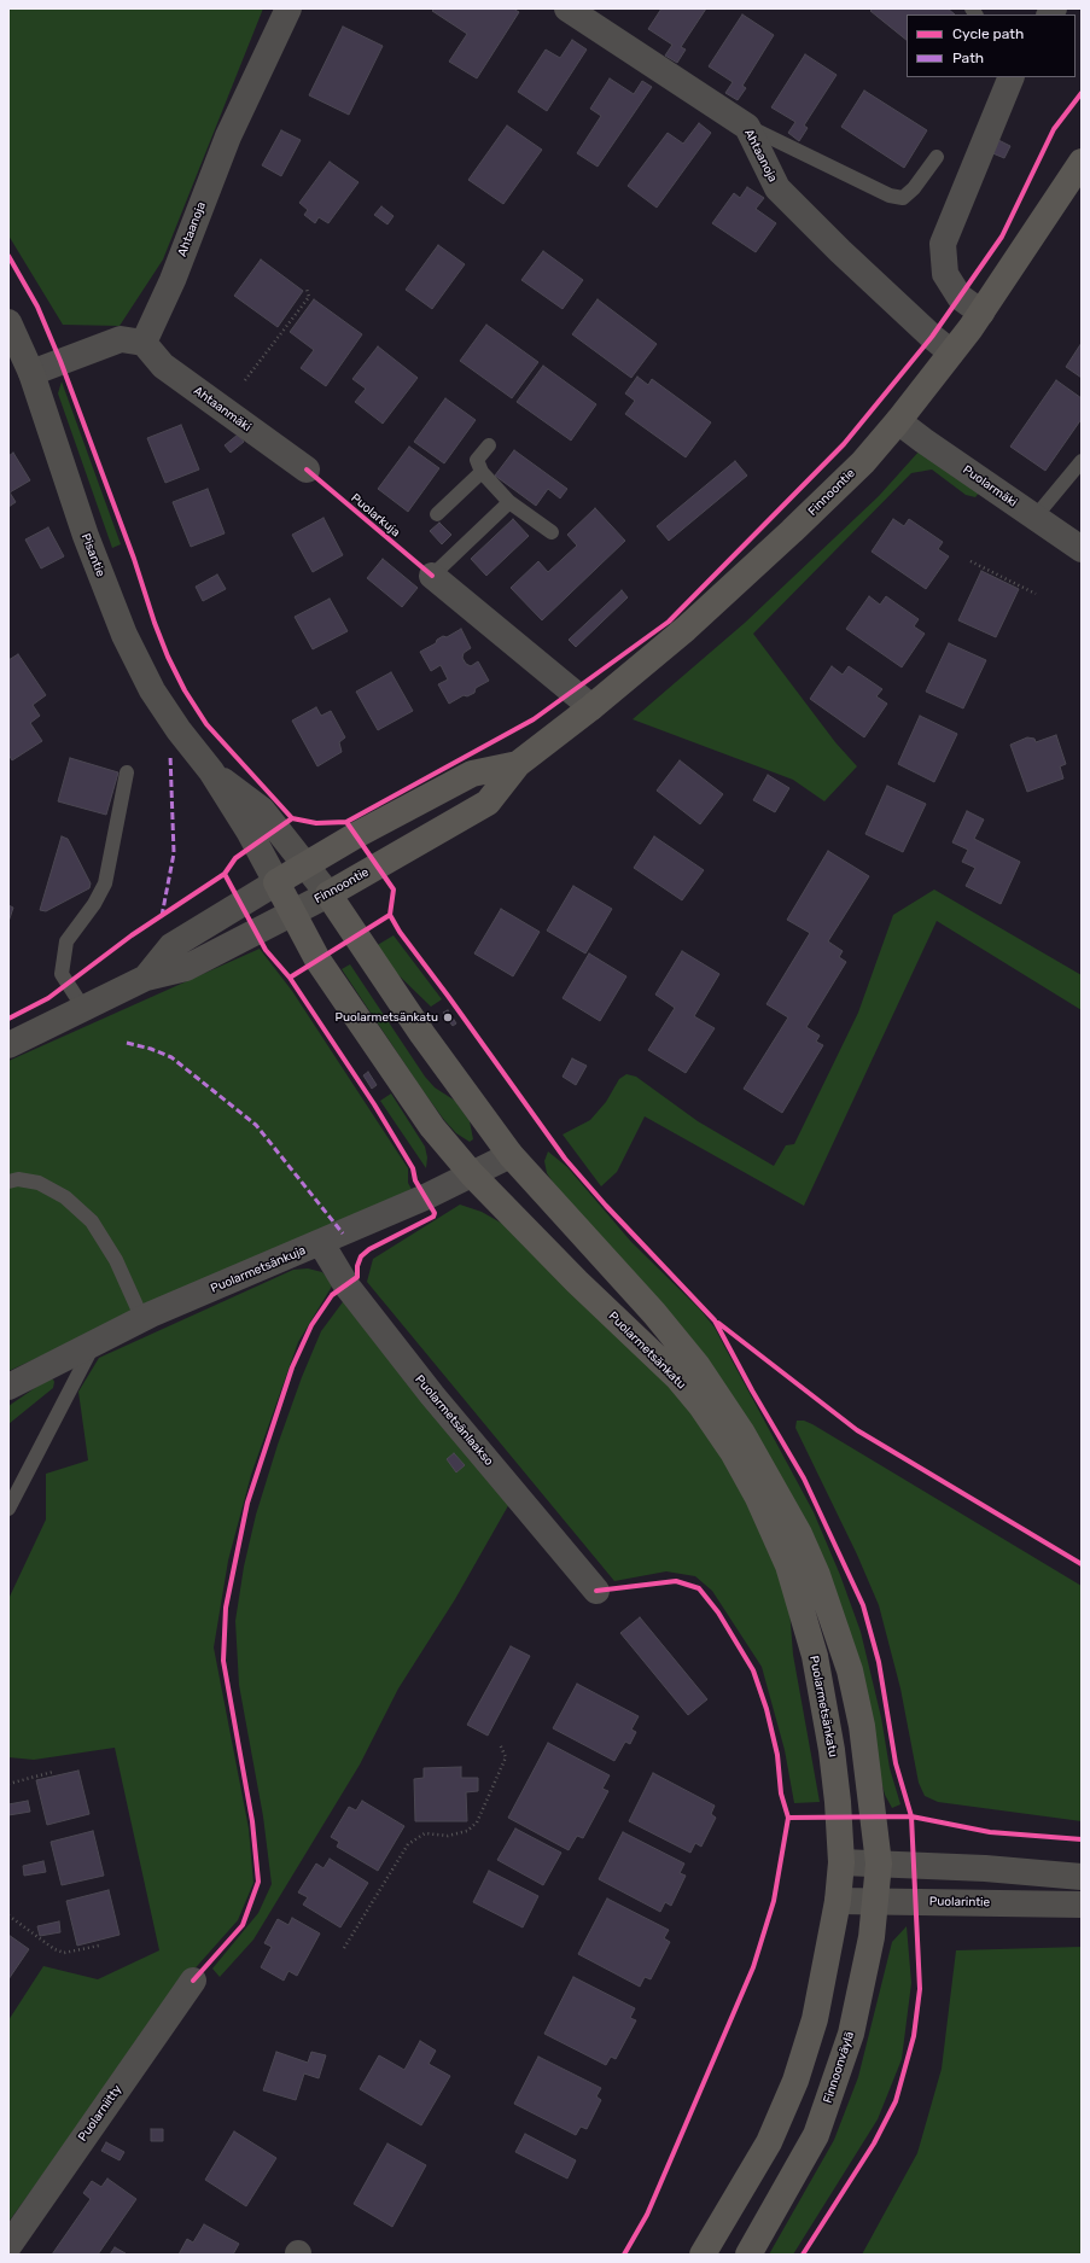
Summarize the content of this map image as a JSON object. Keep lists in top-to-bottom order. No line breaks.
{"streets":{"main road":["Finnoontie","Puolarmetsänkatu","Finnoonväylä"],"street":["Ahtaanoja","Ahtaanmäki","Puolarmäki","Pisantie","Puolarmetsänkuja","Puolarmetsänlaakso","Puolarintie","Puolarniitty"],"cycle path":["Puolarkuja"]},"crossings":[["Ahtaanoja","Ahtaanmäki"],["Ahtaanoja","Finnoontie"],["Puolarmäki","Finnoontie"],["Finnoontie","Pisantie"],["Finnoontie","Puolarmetsänkatu"],["Pisantie","Puolarmetsänkatu"],["Puolarmetsänkuja","Puolarmetsänkatu"],["Puolarmetsänkuja","Puolarmetsänlaakso"],["Puolarmetsänkatu","Puolarintie"],["Puolarmetsänkatu","Finnoonväylä"],["Puolarintie","Finnoonväylä"]],"places":["Puolarmetsänkatu"],"legend":["Cycle path","Path"]}
